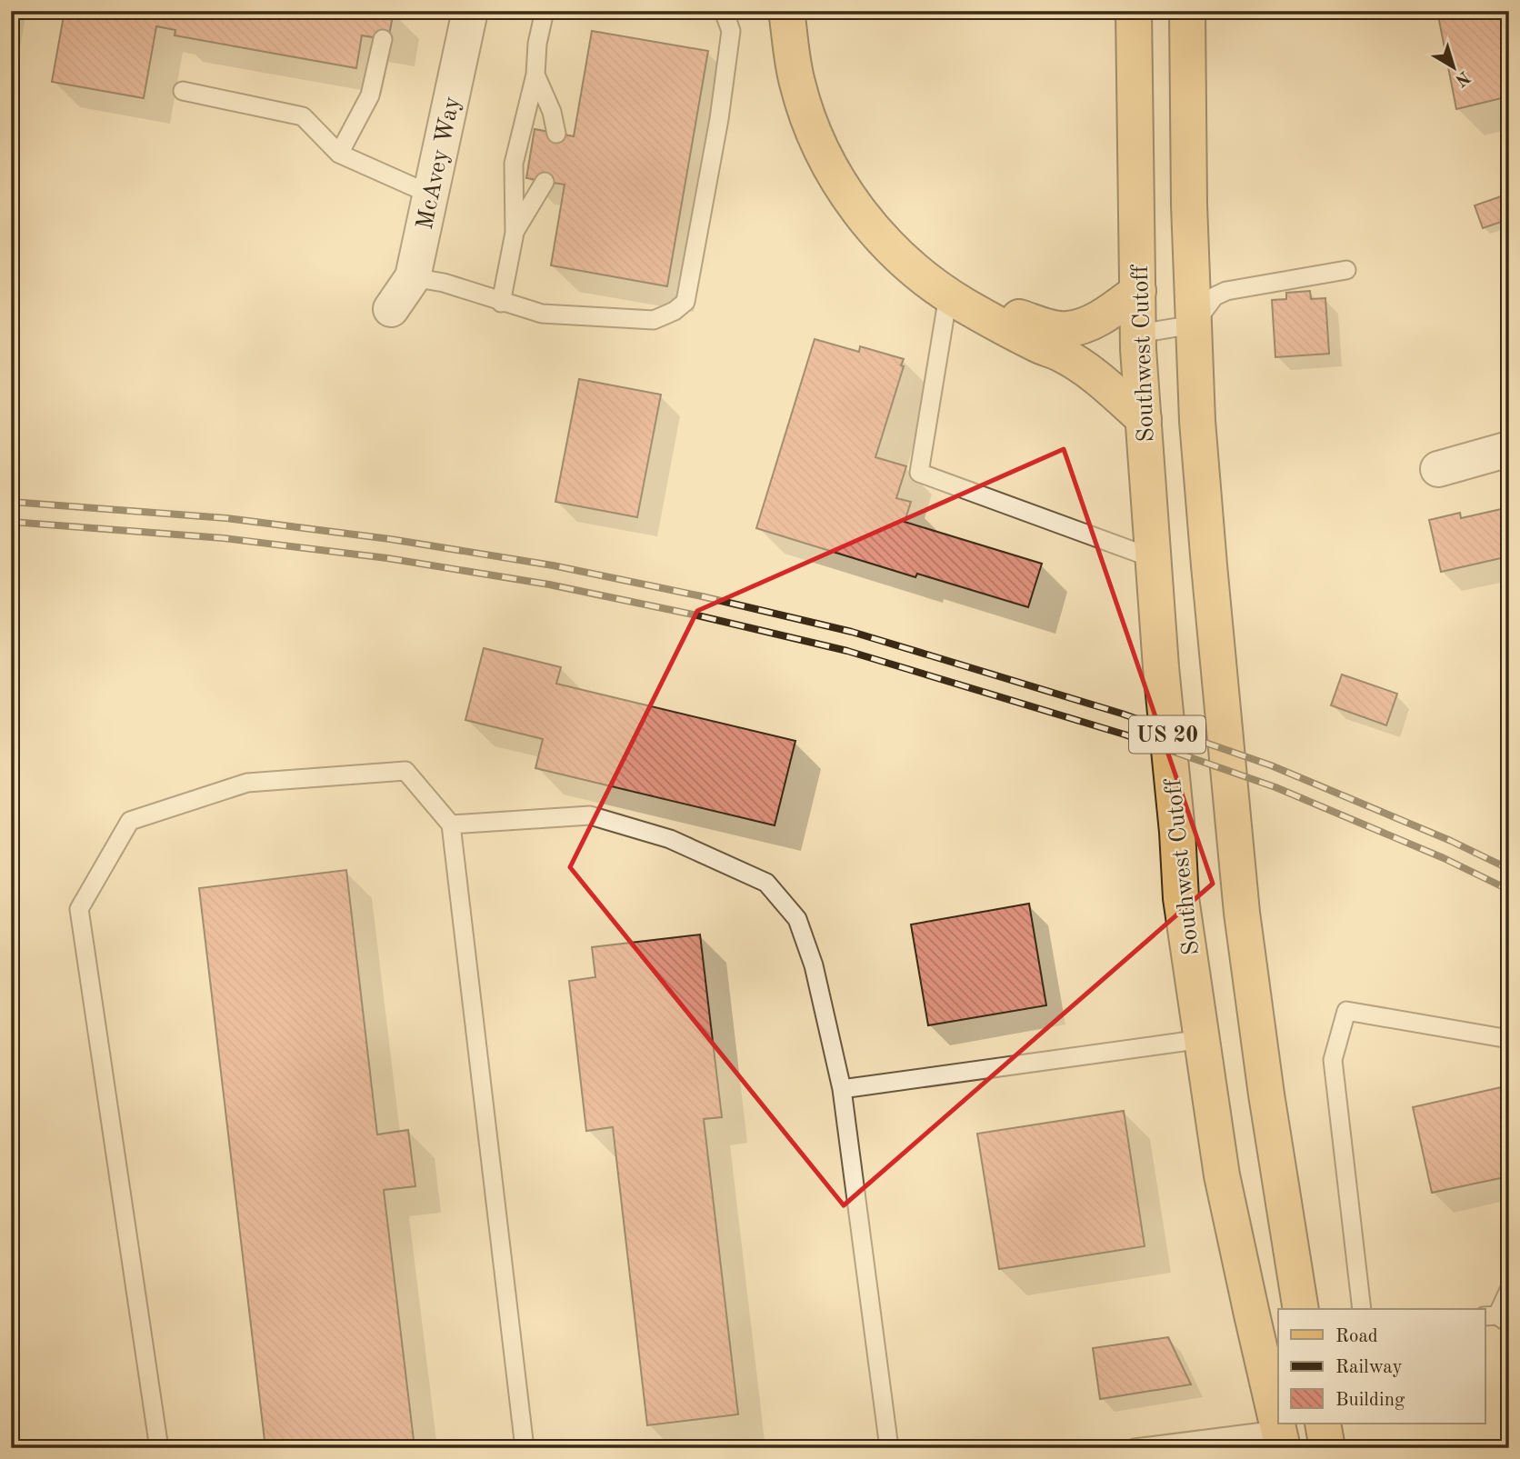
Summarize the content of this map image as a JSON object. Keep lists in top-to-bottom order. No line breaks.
{"streets":{"main road":["Southwest Cutoff","US 20"],"street":["McAvey Way"]},"legend":["Road","Railway","Building"],"north":"bottom right"}
